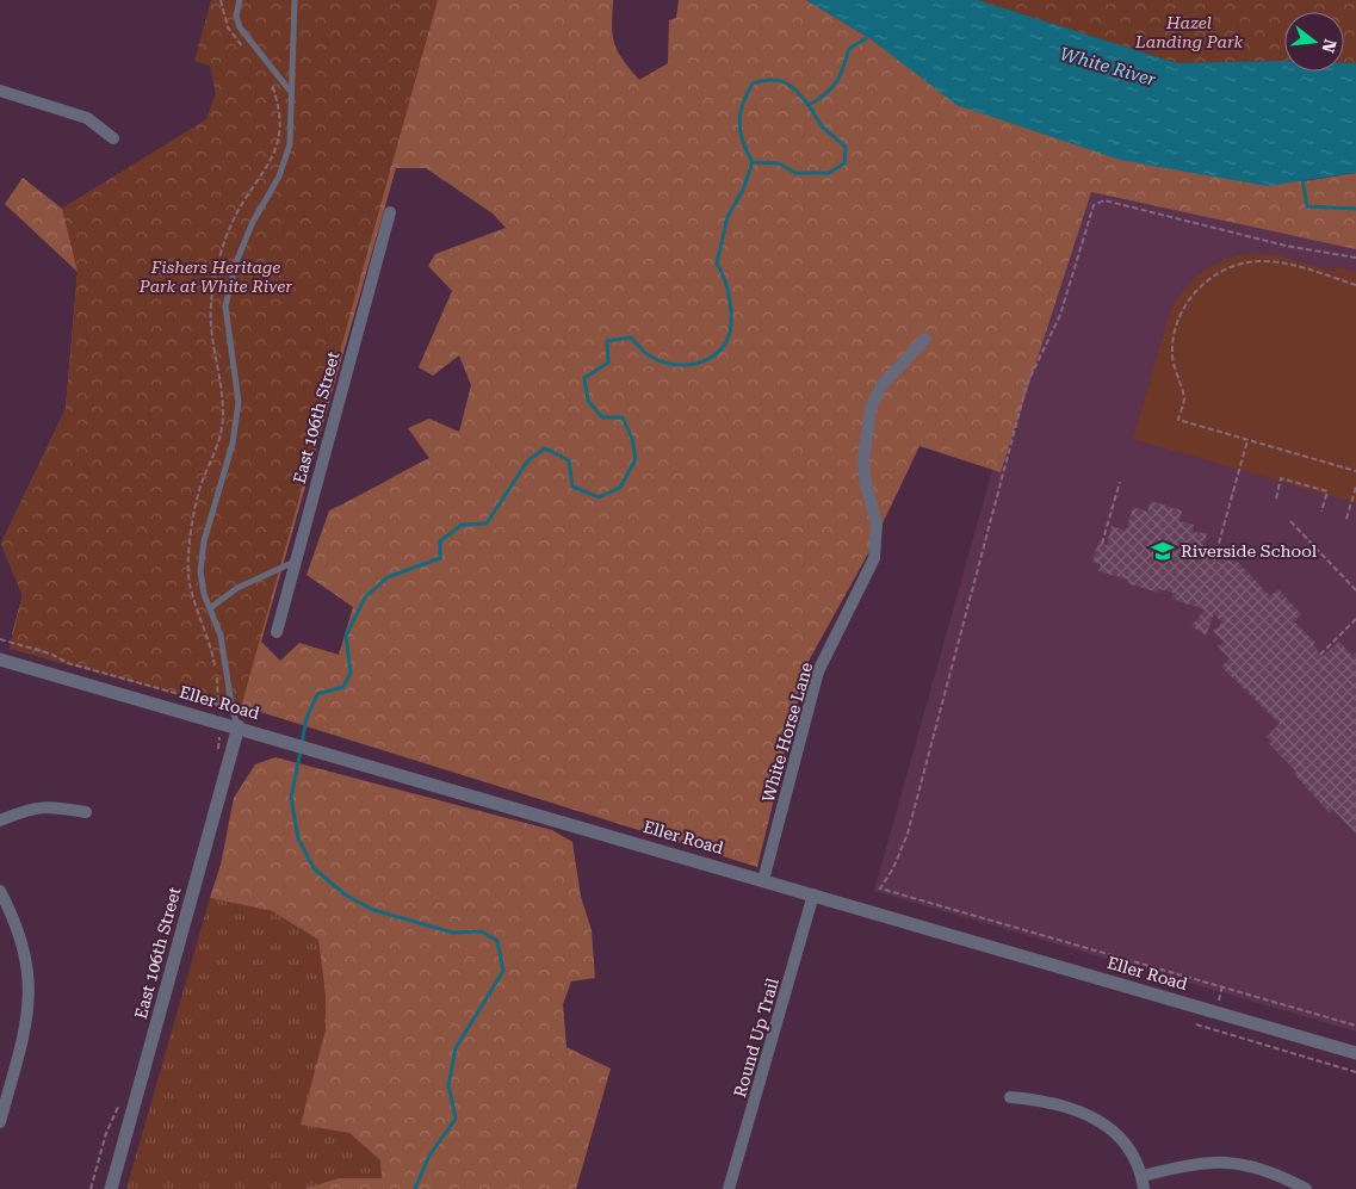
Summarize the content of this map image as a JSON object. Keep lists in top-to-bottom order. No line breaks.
{"streets":{"street":["East 106th Street","Eller Road","White Horse Lane","Round Up Trail"]},"crossings":[["East 106th Street","Eller Road"],["Eller Road","White Horse Lane"],["Eller Road","Round Up Trail"]],"water":["White River"],"parks":["Hazel Landing Park","Fishers Heritage Park at White River"],"places":{"school or university":["Riverside School"]},"north":"right"}
